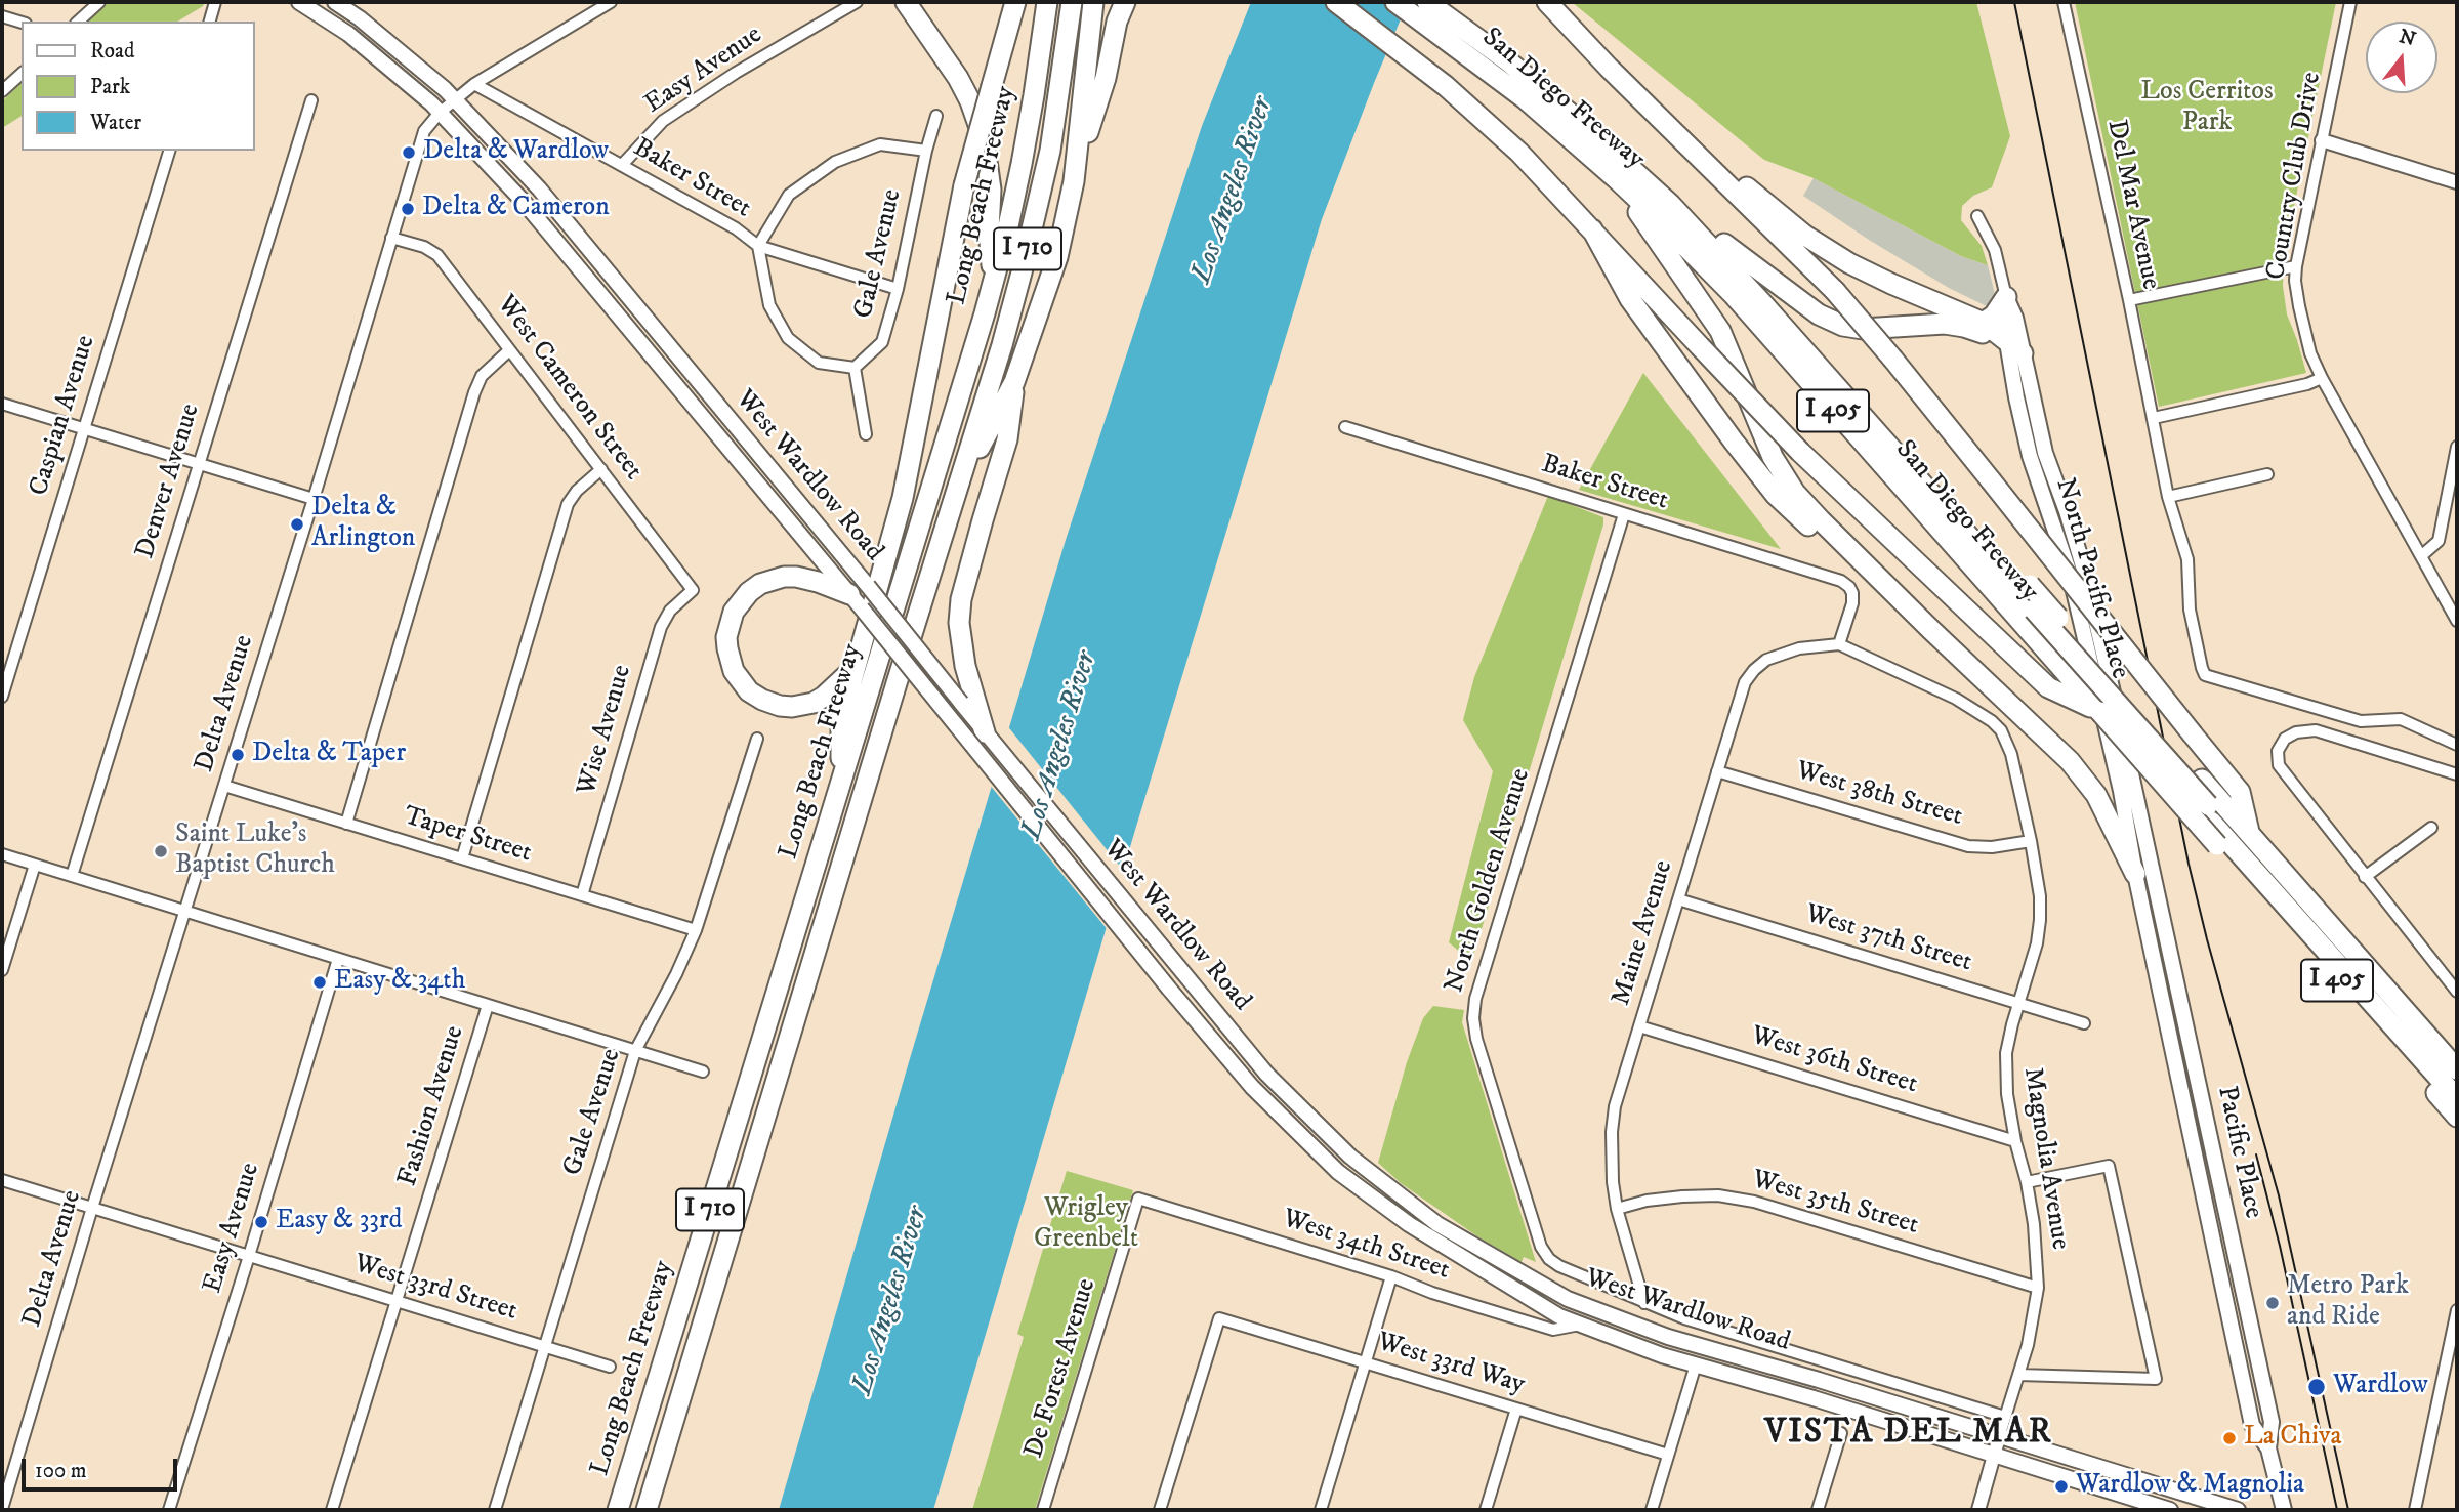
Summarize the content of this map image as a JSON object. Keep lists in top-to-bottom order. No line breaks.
{"streets":{"highway":["San Diego Freeway","Long Beach Freeway","I 710","I 405"],"main road":["West Wardlow Road","North Pacific Place","Pacific Place"],"street":["Easy Avenue","Country Club Drive","Baker Street","Del Mar Avenue","Gale Avenue","West Cameron Street","Caspian Avenue","Denver Avenue","Delta Avenue","Wise Avenue","West 38th Street","Taper Street","North Golden Avenue","Maine Avenue","West 37th Street","West 36th Street","Fashion Avenue","Magnolia Avenue","West 35th Street","West 34th Street","West 33rd Street","West 33rd Way","De Forest Avenue"]},"crossings":[["Easy Avenue","Baker Street"],["Easy Avenue","West 33rd Street"],["Baker Street","Gale Avenue"],["Baker Street","Delta Avenue"],["Baker Street","North Golden Avenue"],["Baker Street","Maine Avenue"],["Baker Street","Magnolia Avenue"],["Gale Avenue","Taper Street"],["Gale Avenue","West 33rd Street"],["West Cameron Street","Delta Avenue"],["West Cameron Street","Wise Avenue"],["West Wardlow Road","Delta Avenue"],["West Wardlow Road","North Golden Avenue"],["West Wardlow Road","Maine Avenue"],["West Wardlow Road","Magnolia Avenue"],["West Wardlow Road","West 34th Street"],["North Pacific Place","Pacific Place"],["Delta Avenue","Taper Street"],["Delta Avenue","West 33rd Street"],["Wise Avenue","Taper Street"],["West 38th Street","Maine Avenue"],["West 38th Street","Magnolia Avenue"],["Maine Avenue","West 37th Street"],["Maine Avenue","West 36th Street"],["Maine Avenue","Magnolia Avenue"],["Maine Avenue","West 35th Street"],["West 37th Street","Magnolia Avenue"],["West 36th Street","Magnolia Avenue"],["Fashion Avenue","West 33rd Street"],["Magnolia Avenue","West 35th Street"],["West 34th Street","De Forest Avenue"]],"districts":["VISTA DEL MAR"],"water":["Los Angeles River"],"parks":["Los Cerritos Park","Wrigley Greenbelt"],"places":["Delta & Wardlow","Delta & Cameron","Delta & Arlington","Delta & Taper","Saint Luke's Baptist Church","Easy & 34th","Easy & 33rd","Metro Park and Ride","Wardlow","La Chiva","Wardlow & Magnolia"],"legend":["Road","Park","Water"],"scale_bar":"100 m","north":"top"}
